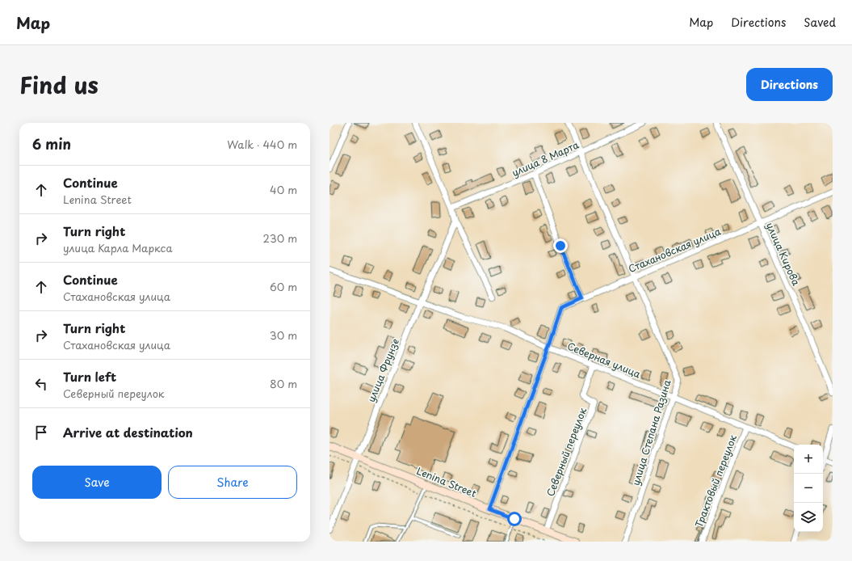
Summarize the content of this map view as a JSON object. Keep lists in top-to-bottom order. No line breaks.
{"streets":{"main road":["Lenina Street"],"street":["улица 8 Марта","Стахановская улица","улица Кирова","Северная улица","улица Фрунзе","улица Степана Разина","Северный переулок","Трактовый переулок"]},"crossings":[["улица 8 Марта","улица Степана Разина"],["Стахановская улица","улица Кирова"],["Стахановская улица","Северная улица"],["Стахановская улица","улица Степана Разина"],["Стахановская улица","Lenina Street"],["Северная улица","улица Фрунзе"],["Северная улица","улица Степана Разина"],["Северная улица","Северный переулок"],["Северная улица","Трактовый переулок"],["улица Фрунзе","Lenina Street"],["Северный переулок","Lenina Street"]],"page":{"header":"Map","nav":["Map","Directions","Saved"],"title":"Find us","buttons":["Directions",["Save","Share"]],"heading":["6 min","Walk · 440 m"],"list":[["Continue","Lenina Street","40 m"],["Turn right","улица Карла Маркса","230 m"],["Continue","Стахановская улица","60 m"],["Turn right","Стахановская улица","30 m"],["Turn left","Северный переулок","80 m"],"Arrive at destination"],"map_buttons":["+","−"]}}
